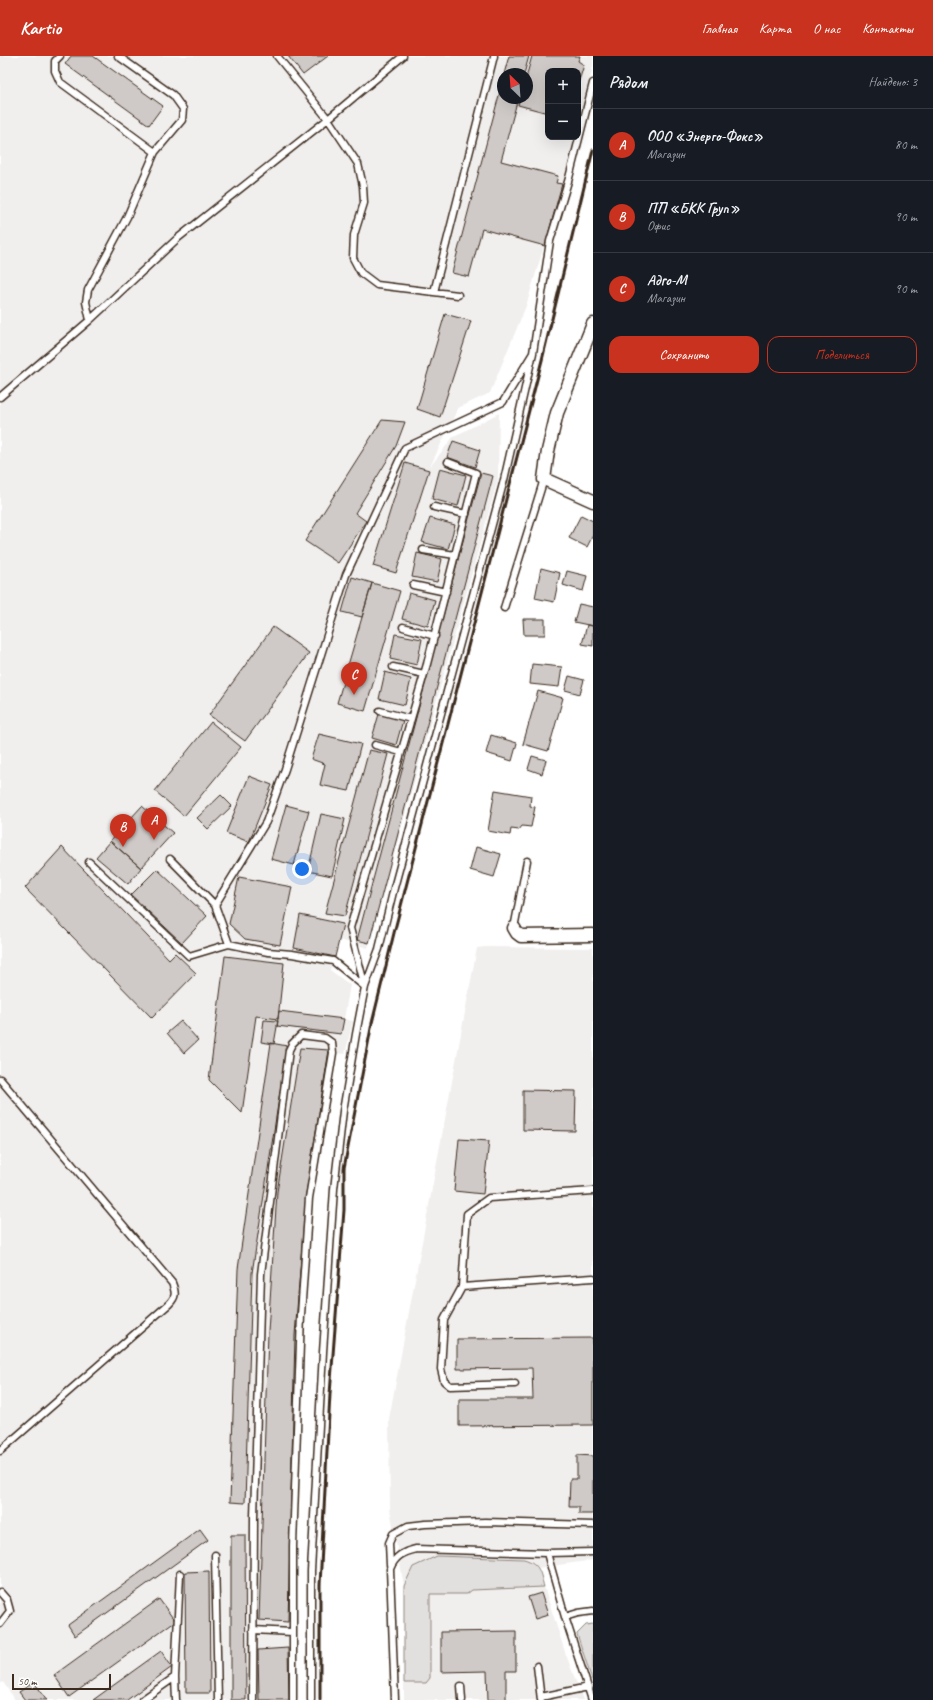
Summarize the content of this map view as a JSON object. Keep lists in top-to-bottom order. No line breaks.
{"scale_bar":"50 m","north":"top left","page":{"header":"Kartio","nav":["Главная","Карта","О нас","Контакты"],"heading":["Рядом","Найдено: 3"],"map_buttons":["+","−"],"list":[{"mark":"A","name":"ООО «Энерго-Фокс»","note":"Магазин","value":"80 m"},{"mark":"B","name":"ПП «БКК Груп»","note":"Офис","value":"90 m"},{"mark":"C","name":"Адго-М","note":"Магазин","value":"90 m"}],"buttons":["Сохранить","Поделиться"],"pins":["C","A","B"],"scale":"50 m"}}
